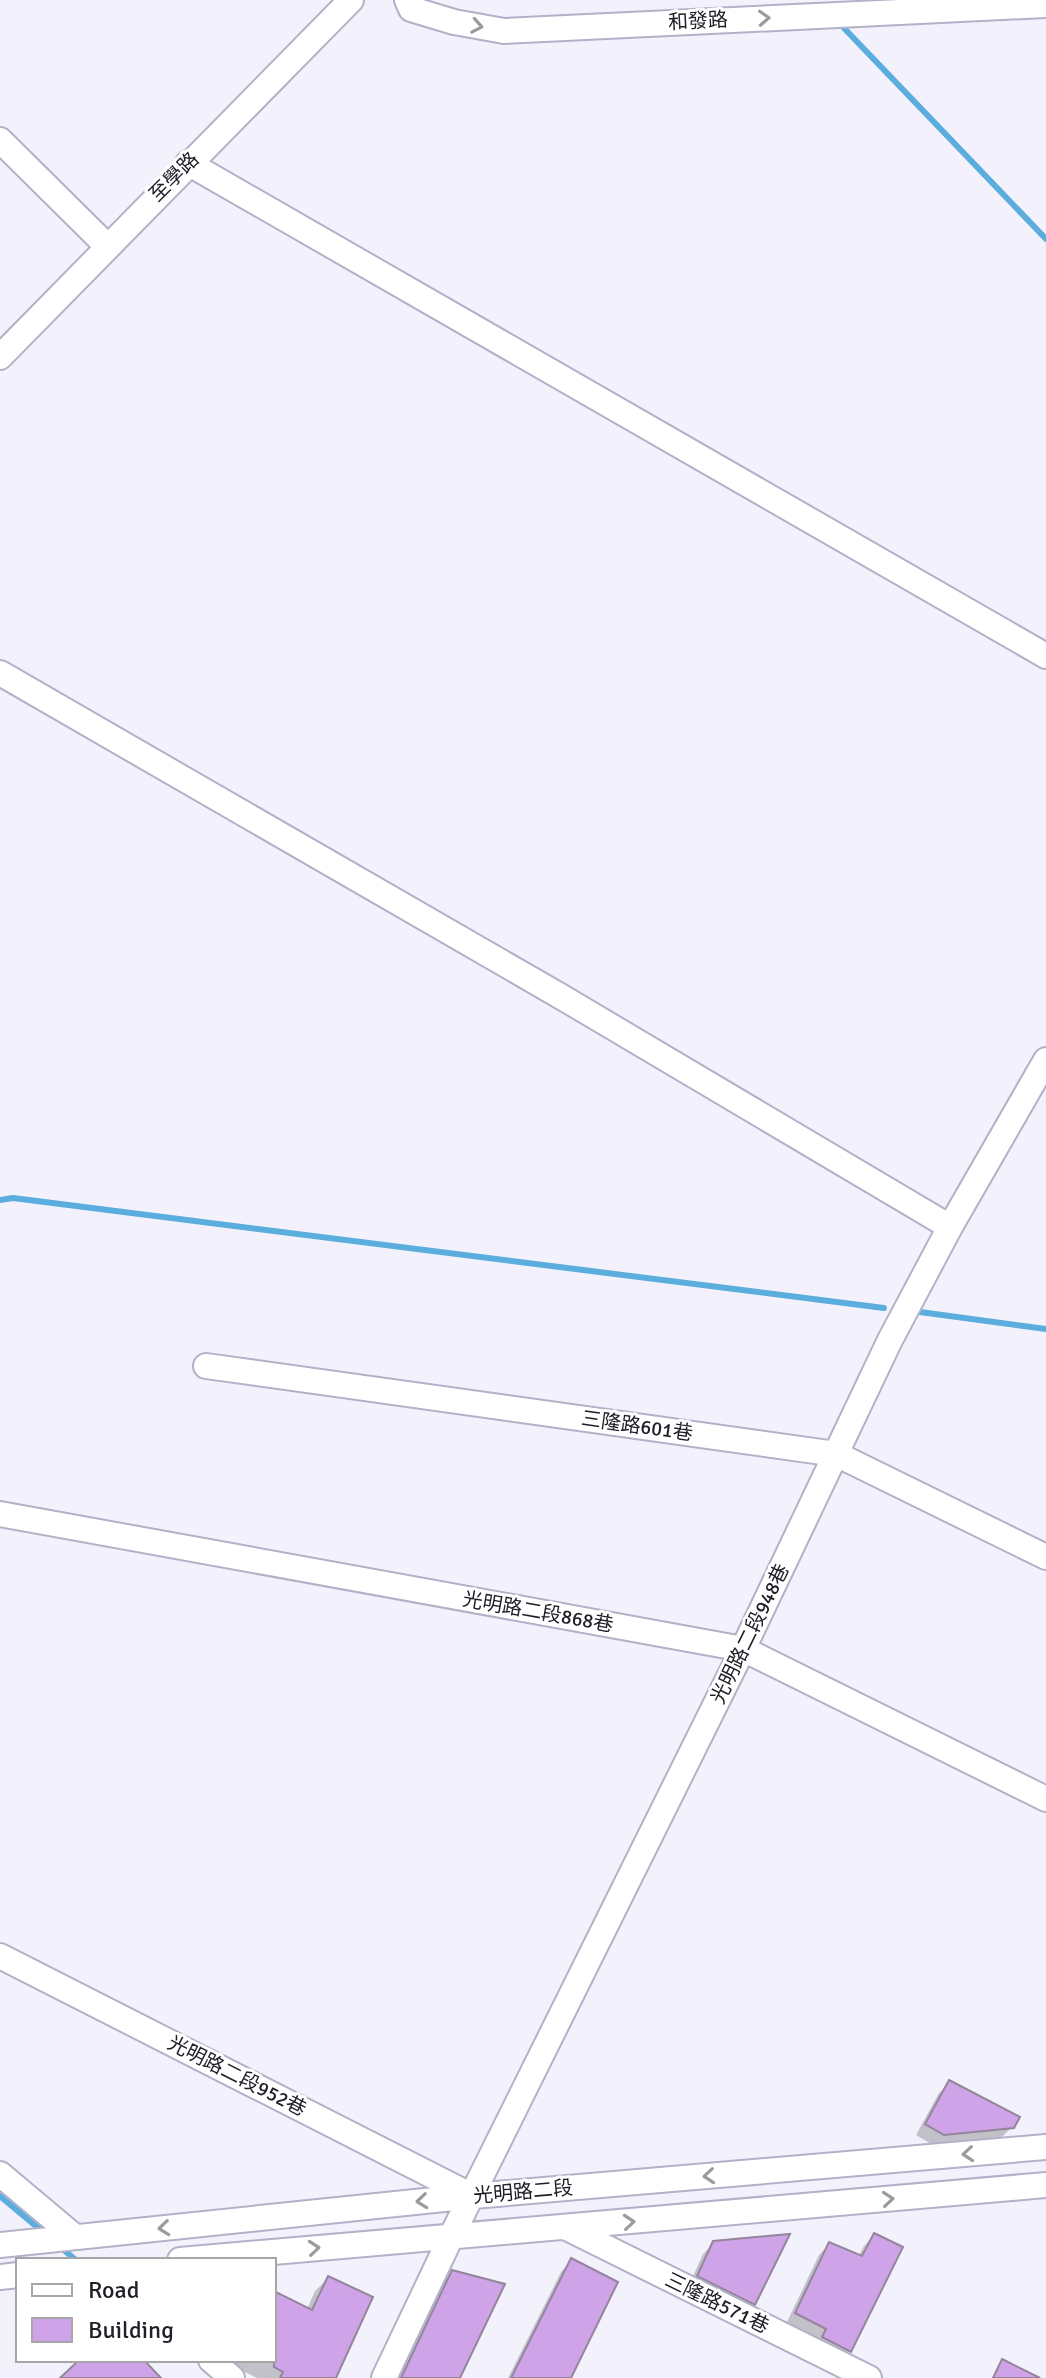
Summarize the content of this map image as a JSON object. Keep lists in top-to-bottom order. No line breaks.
{"streets":{"street":["和發路","至學路","三隆路601巷","光明路二段868巷","光明路二段948巷","光明路二段952巷","光明路二段","三隆路571巷"]},"crossings":[["三隆路601巷","光明路二段948巷"],["光明路二段868巷","光明路二段948巷"],["光明路二段948巷","光明路二段952巷"],["光明路二段948巷","光明路二段"],["光明路二段952巷","光明路二段"],["光明路二段","三隆路571巷"]],"one_way":["和發路"],"legend":["Road","Building"]}
